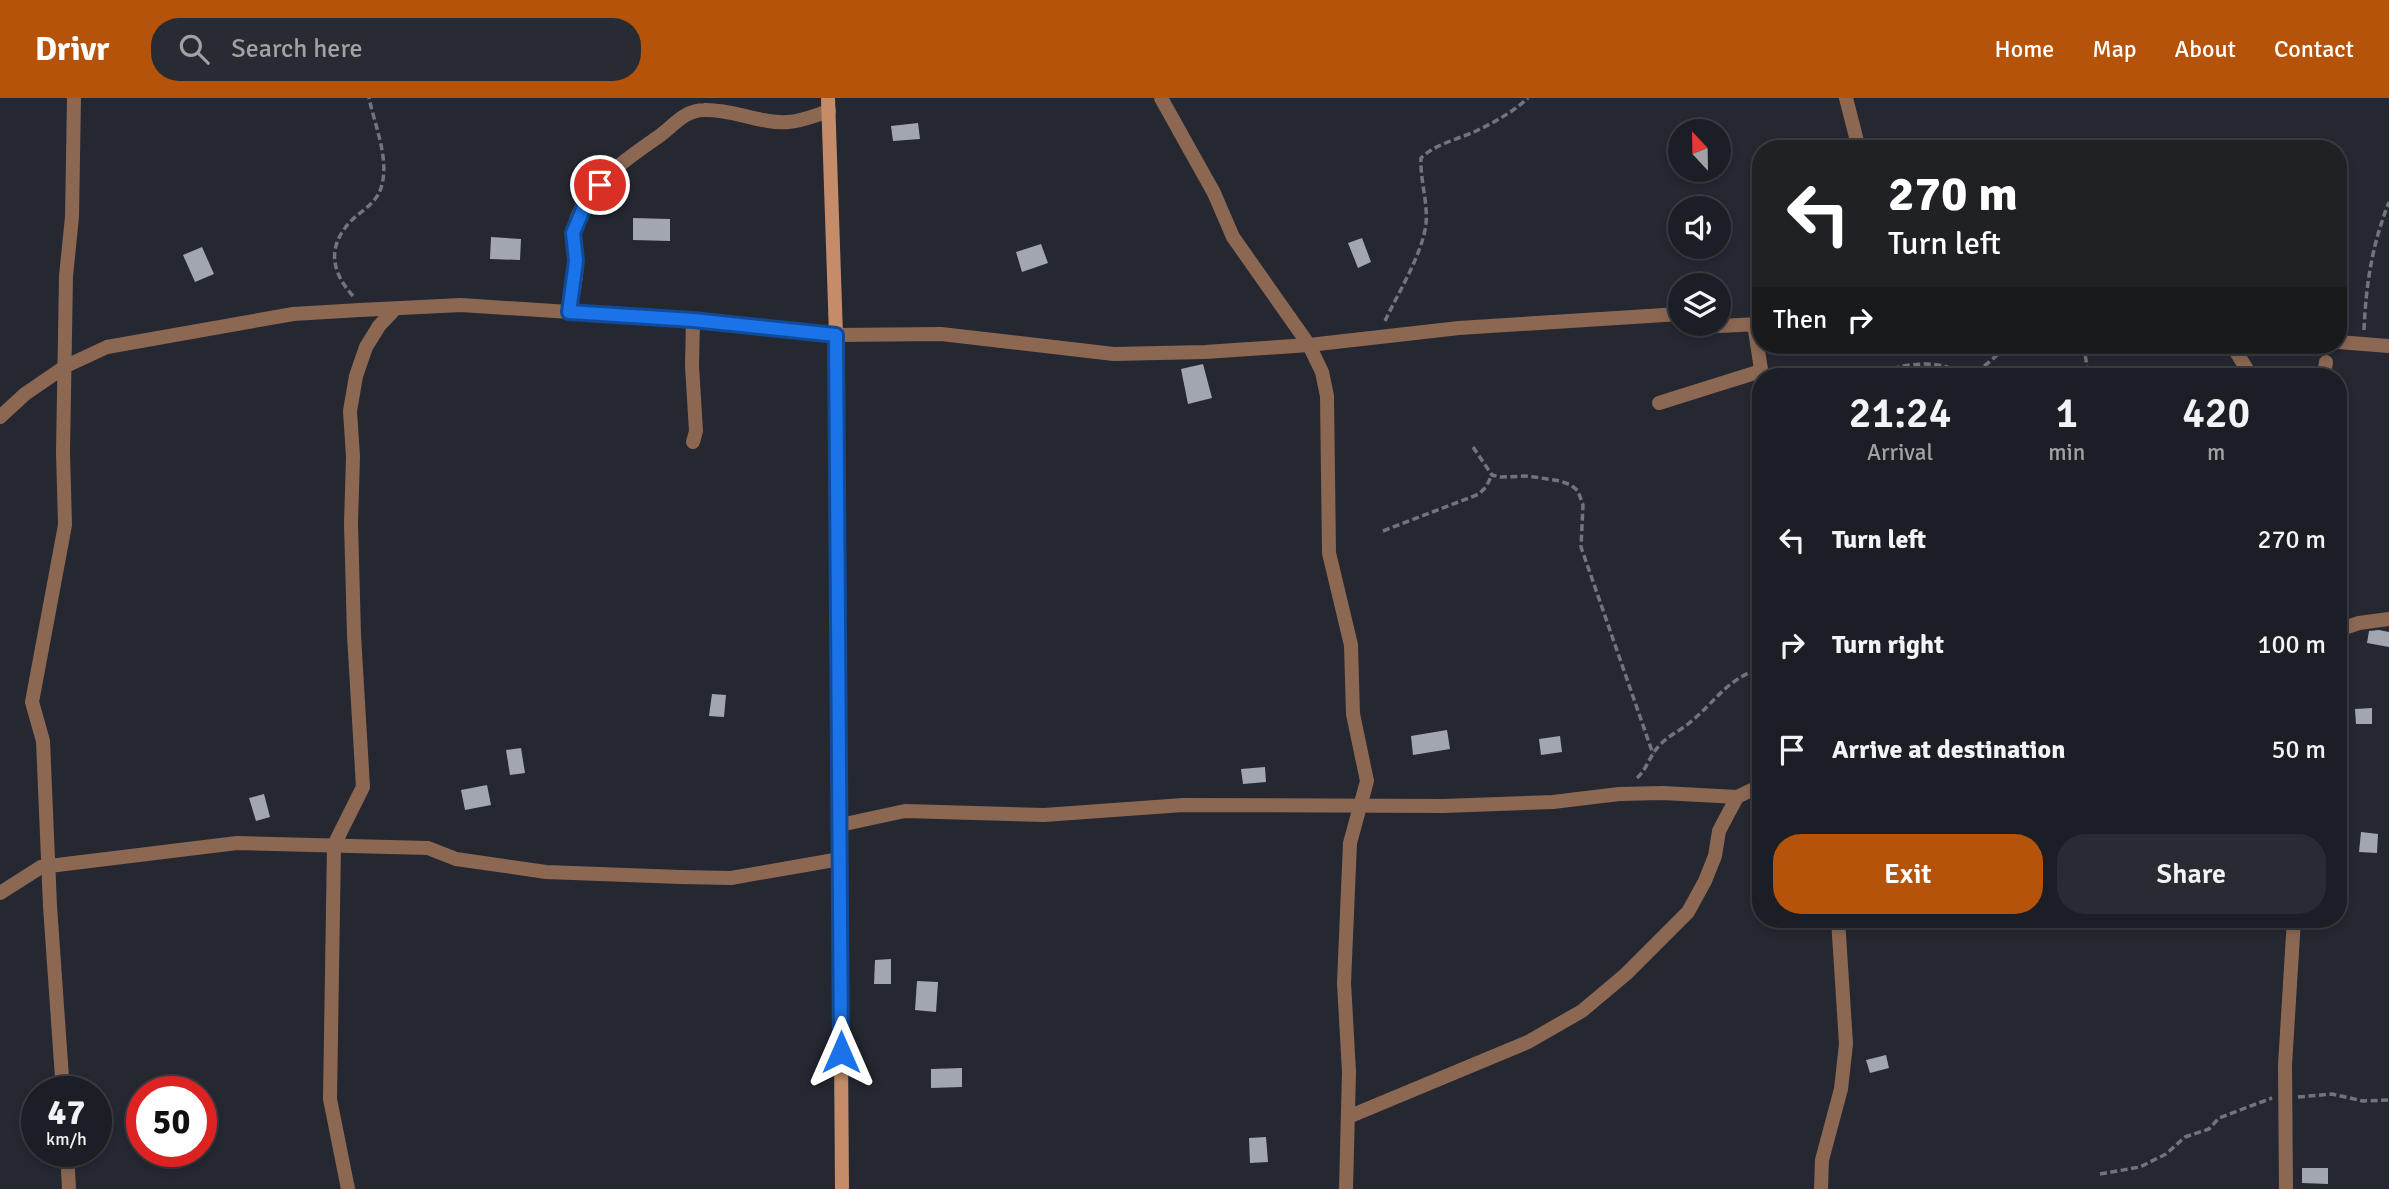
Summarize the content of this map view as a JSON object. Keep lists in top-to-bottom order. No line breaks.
{"north":"top","page":{"header":"Drivr","search":"Search here","nav":["Home","Map","About","Contact"],"turn":["270 m","Turn left"],"then":"Then","eta":["21:24","Arrival","1","min","420","m"],"list":[{"name":"Turn left","value":"270 m"},{"name":"Turn right","value":"100 m"},{"name":"Arrive at destination","value":"50 m"}],"buttons":["Exit","Share"],"speed":"47 km/h","limit":"50"}}
